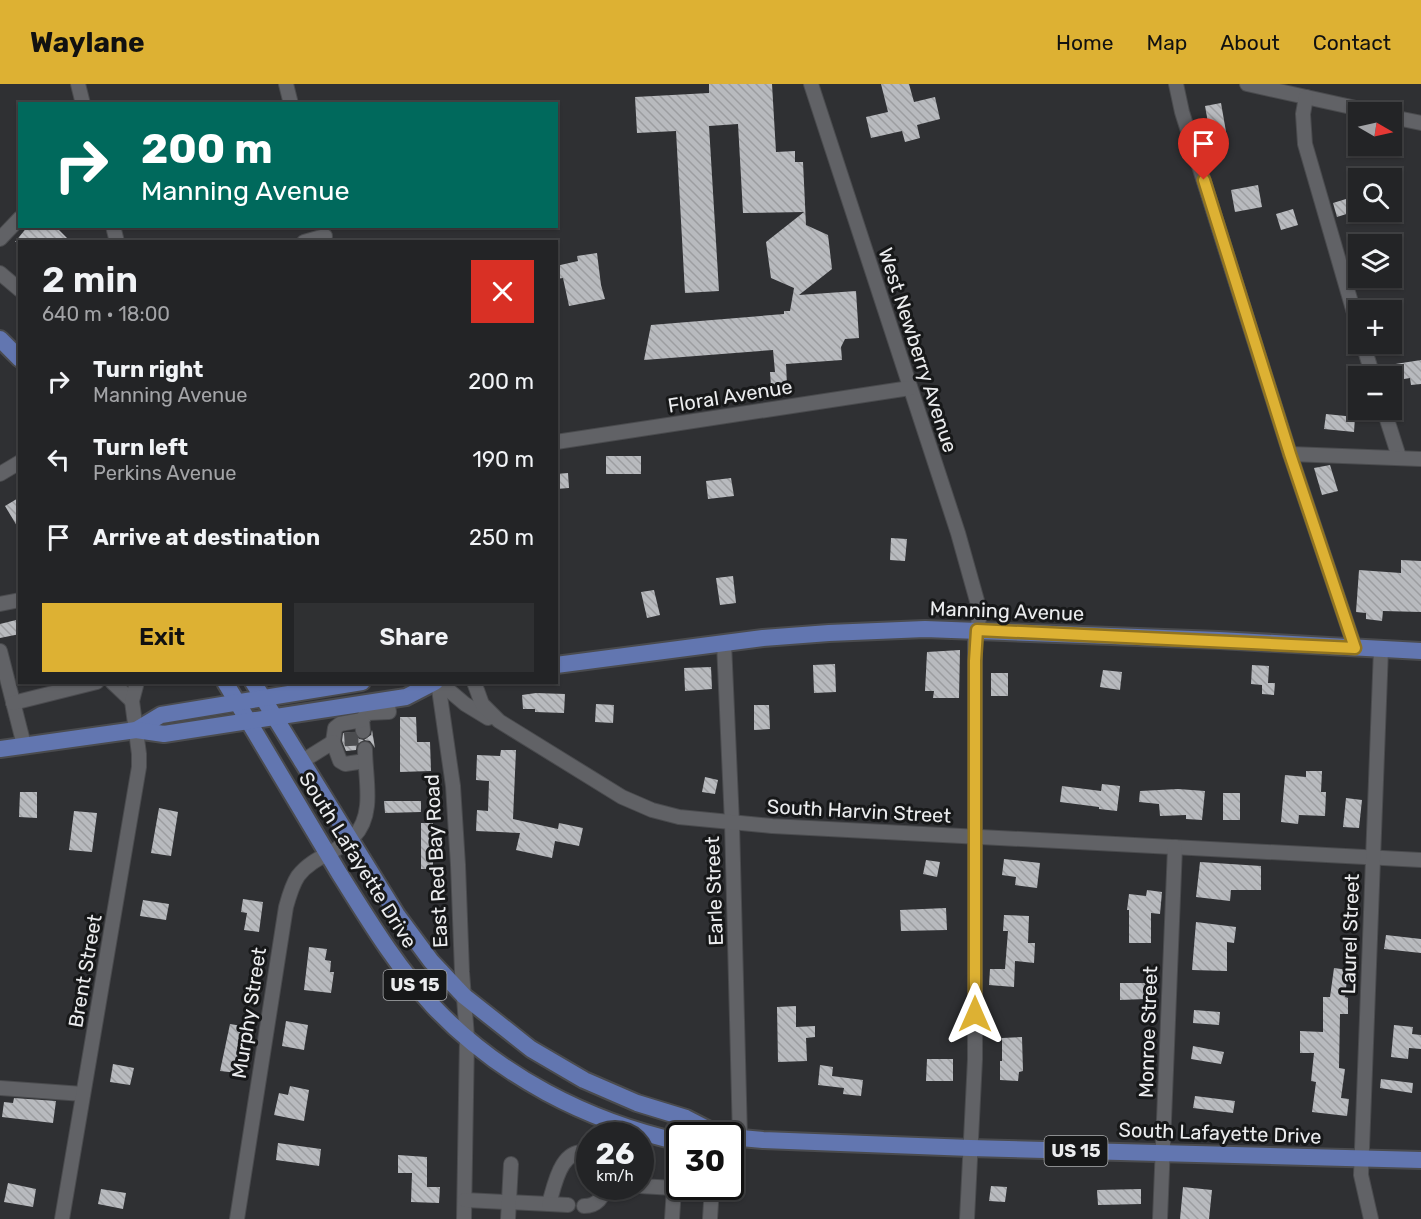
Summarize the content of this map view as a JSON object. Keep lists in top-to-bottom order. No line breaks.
{"streets":{"main road":["Manning Avenue","South Lafayette Drive","US 15"],"street":["West Newberry Avenue","Floral Avenue","South Harvin Street","East Red Bay Road","Earle Street","Laurel Street","Brent Street","Murphy Street","Monroe Street"]},"crossings":[["West Newberry Avenue","Floral Avenue"],["West Newberry Avenue","Manning Avenue"],["West Newberry Avenue","South Harvin Street"],["West Newberry Avenue","South Lafayette Drive"],["Manning Avenue","Earle Street"],["Manning Avenue","Laurel Street"],["South Harvin Street","Earle Street"],["South Harvin Street","Laurel Street"],["South Harvin Street","Monroe Street"],["South Lafayette Drive","East Red Bay Road"],["South Lafayette Drive","Laurel Street"],["South Lafayette Drive","US 15"],["South Lafayette Drive","Murphy Street"],["South Lafayette Drive","Monroe Street"]],"north":"right","page":{"header":"Waylane","nav":["Home","Map","About","Contact"],"map_buttons":["+","−"],"turn":["200 m","Manning Avenue"],"heading":["2 min","640 m · 18:00"],"list":[{"name":"Turn right","note":"Manning Avenue","value":"200 m"},{"name":"Turn left","note":"Perkins Avenue","value":"190 m"},{"name":"Arrive at destination","value":"250 m"}],"buttons":["Exit","Share"],"speed":"26 km/h","limit":"30"}}
